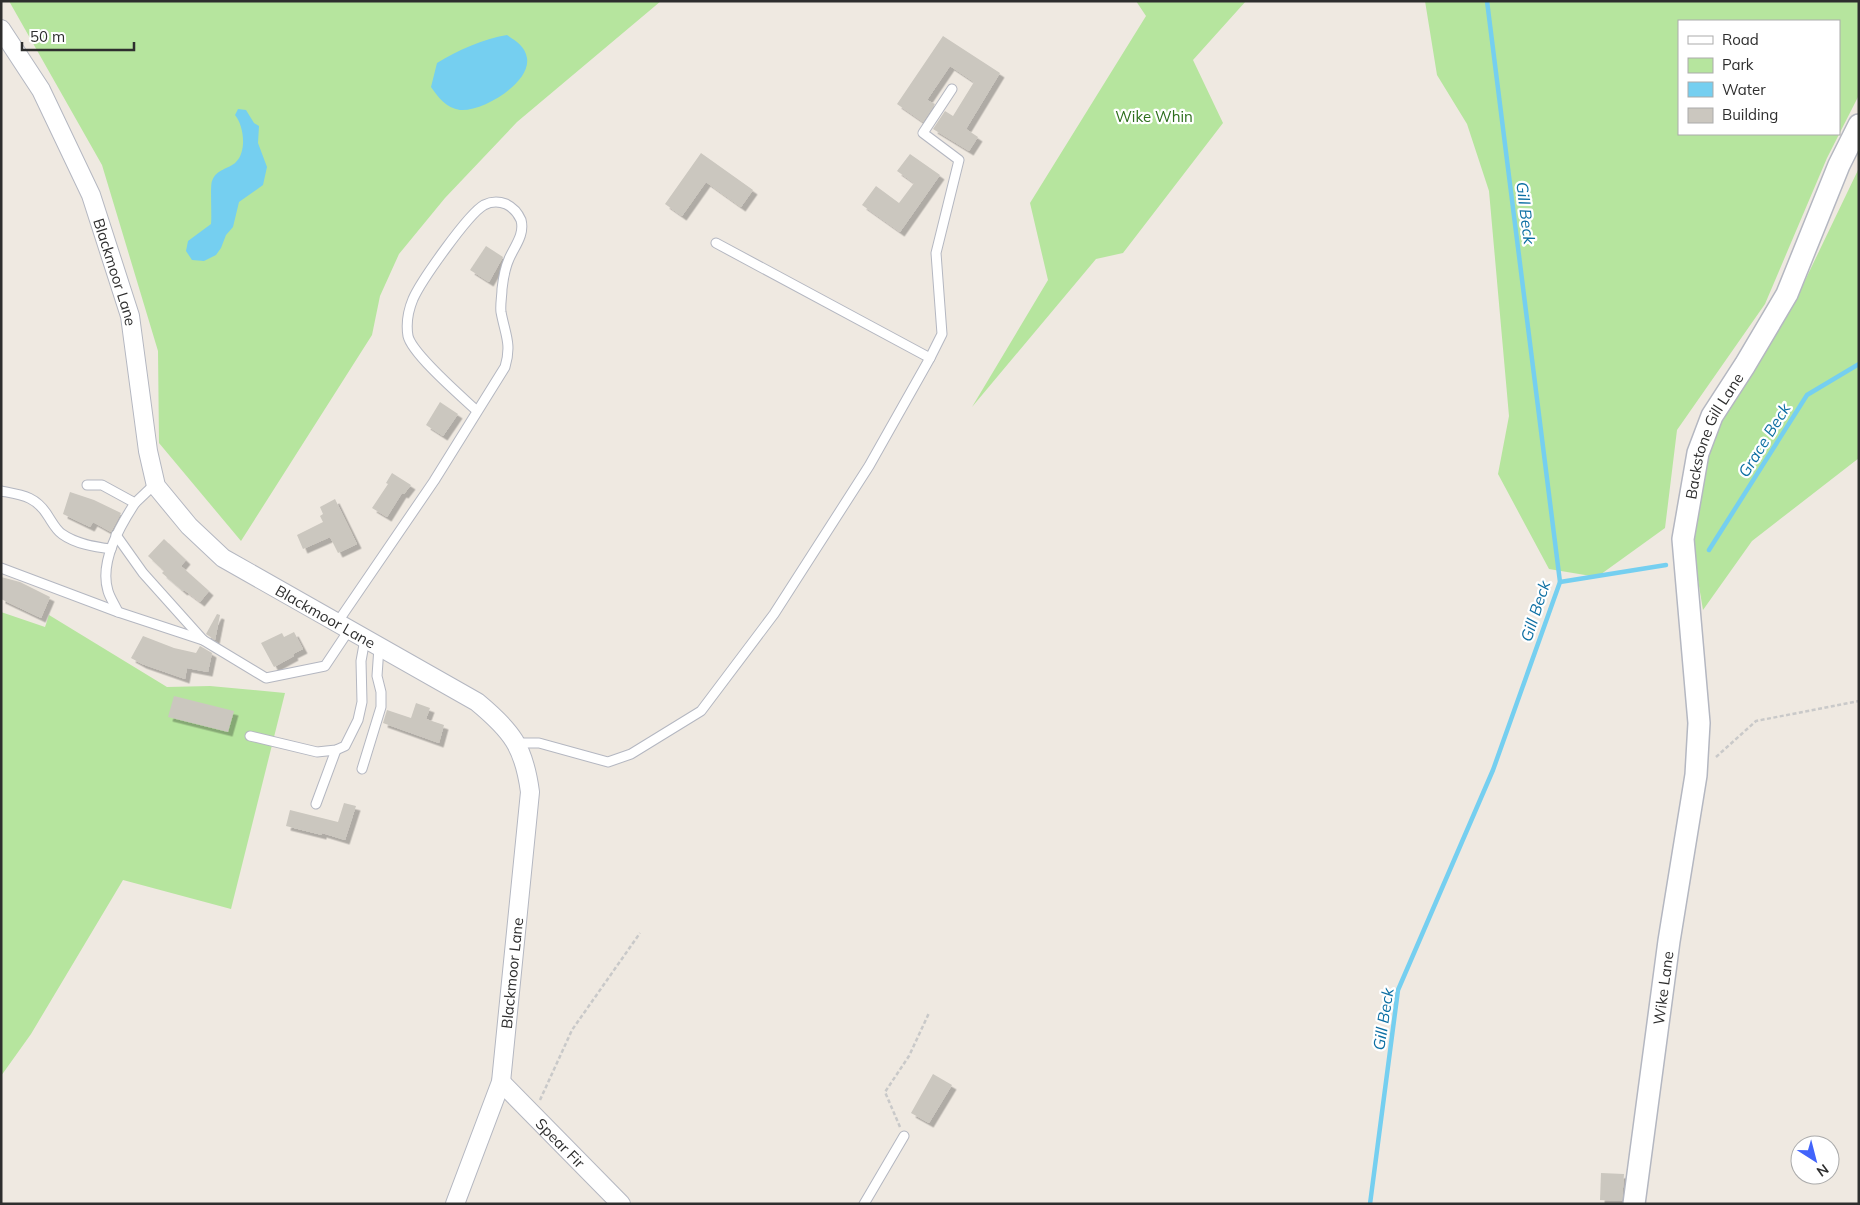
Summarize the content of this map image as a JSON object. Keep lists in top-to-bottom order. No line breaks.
{"streets":{"street":["Blackmoor Lane","Backstone Gill Lane","Wike Lane","Spear Fir"]},"crossings":[["Blackmoor Lane","Spear Fir"],["Backstone Gill Lane","Wike Lane"]],"water":["Gill Beck","Grace Beck"],"parks":["Wike Whin"],"legend":["Road","Park","Water","Building"],"scale_bar":"50 m","north":"bottom right"}
